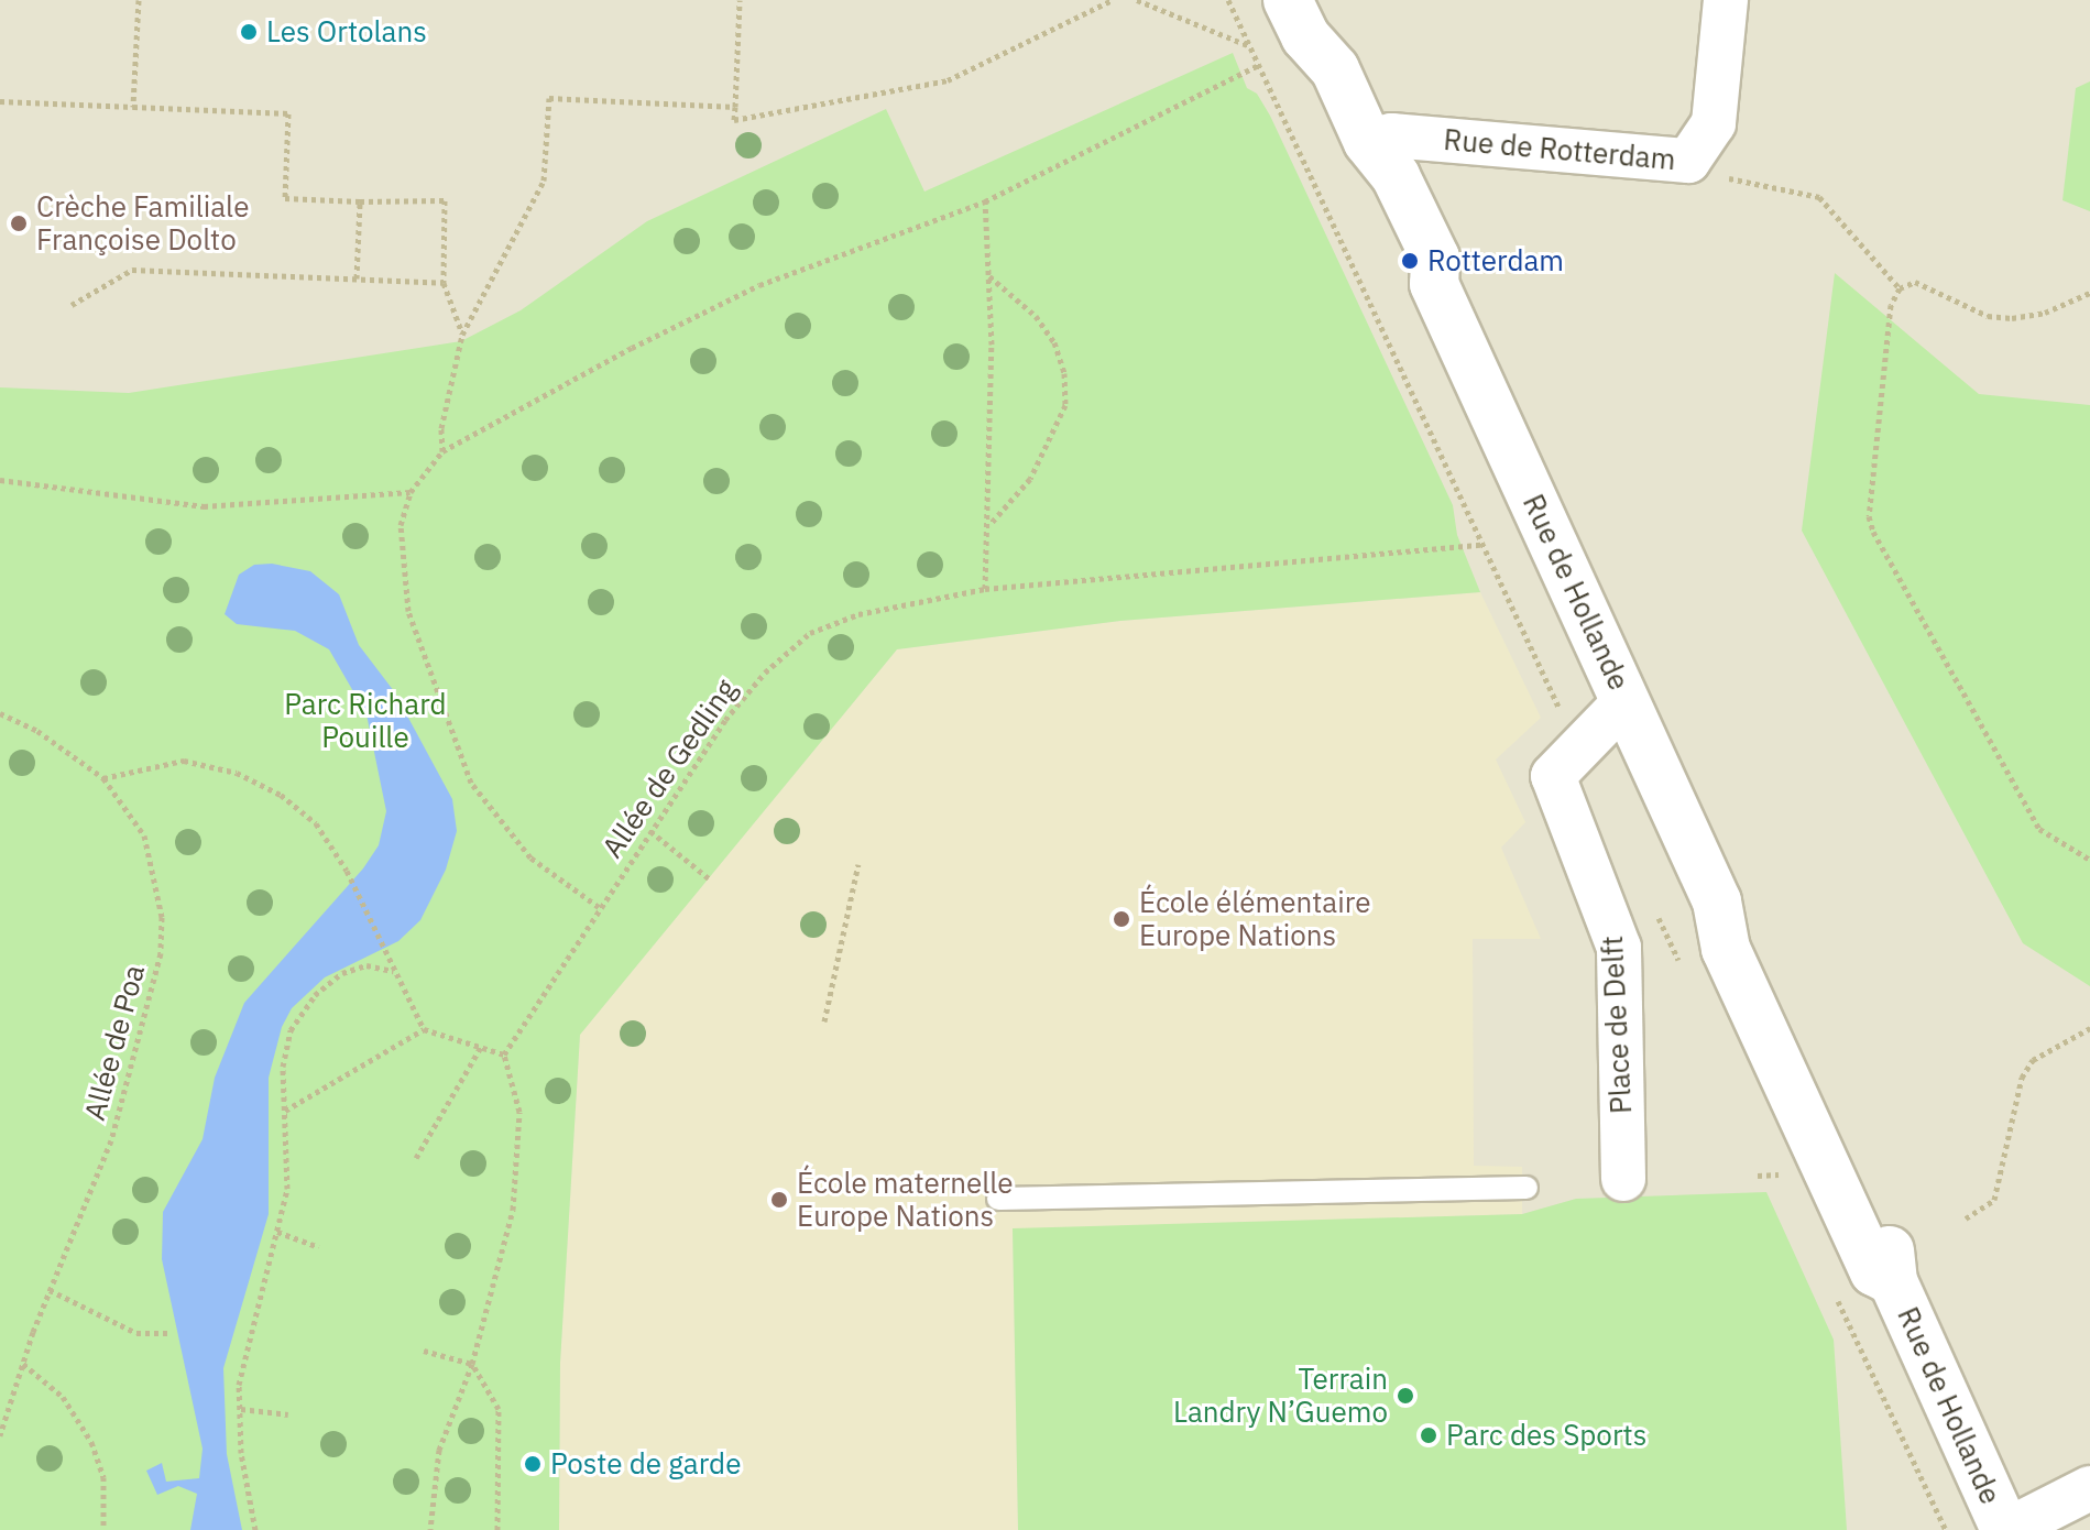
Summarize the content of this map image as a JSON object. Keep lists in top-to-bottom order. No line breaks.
{"streets":{"street":["Rue de Rotterdam","Rue de Hollande","Place de Delft"],"path":["Allée de Gedling","Allée de Poa"]},"crossings":[["Rue de Rotterdam","Rue de Hollande"],["Rue de Hollande","Place de Delft"]],"parks":["Parc Richard Pouille"],"places":["Les Ortolans","Crèche Familiale Françoise Dolto","Rotterdam","École élémentaire Europe Nations","École maternelle Europe Nations","Terrain Landry N’Guemo","Parc des Sports","Poste de garde"]}
